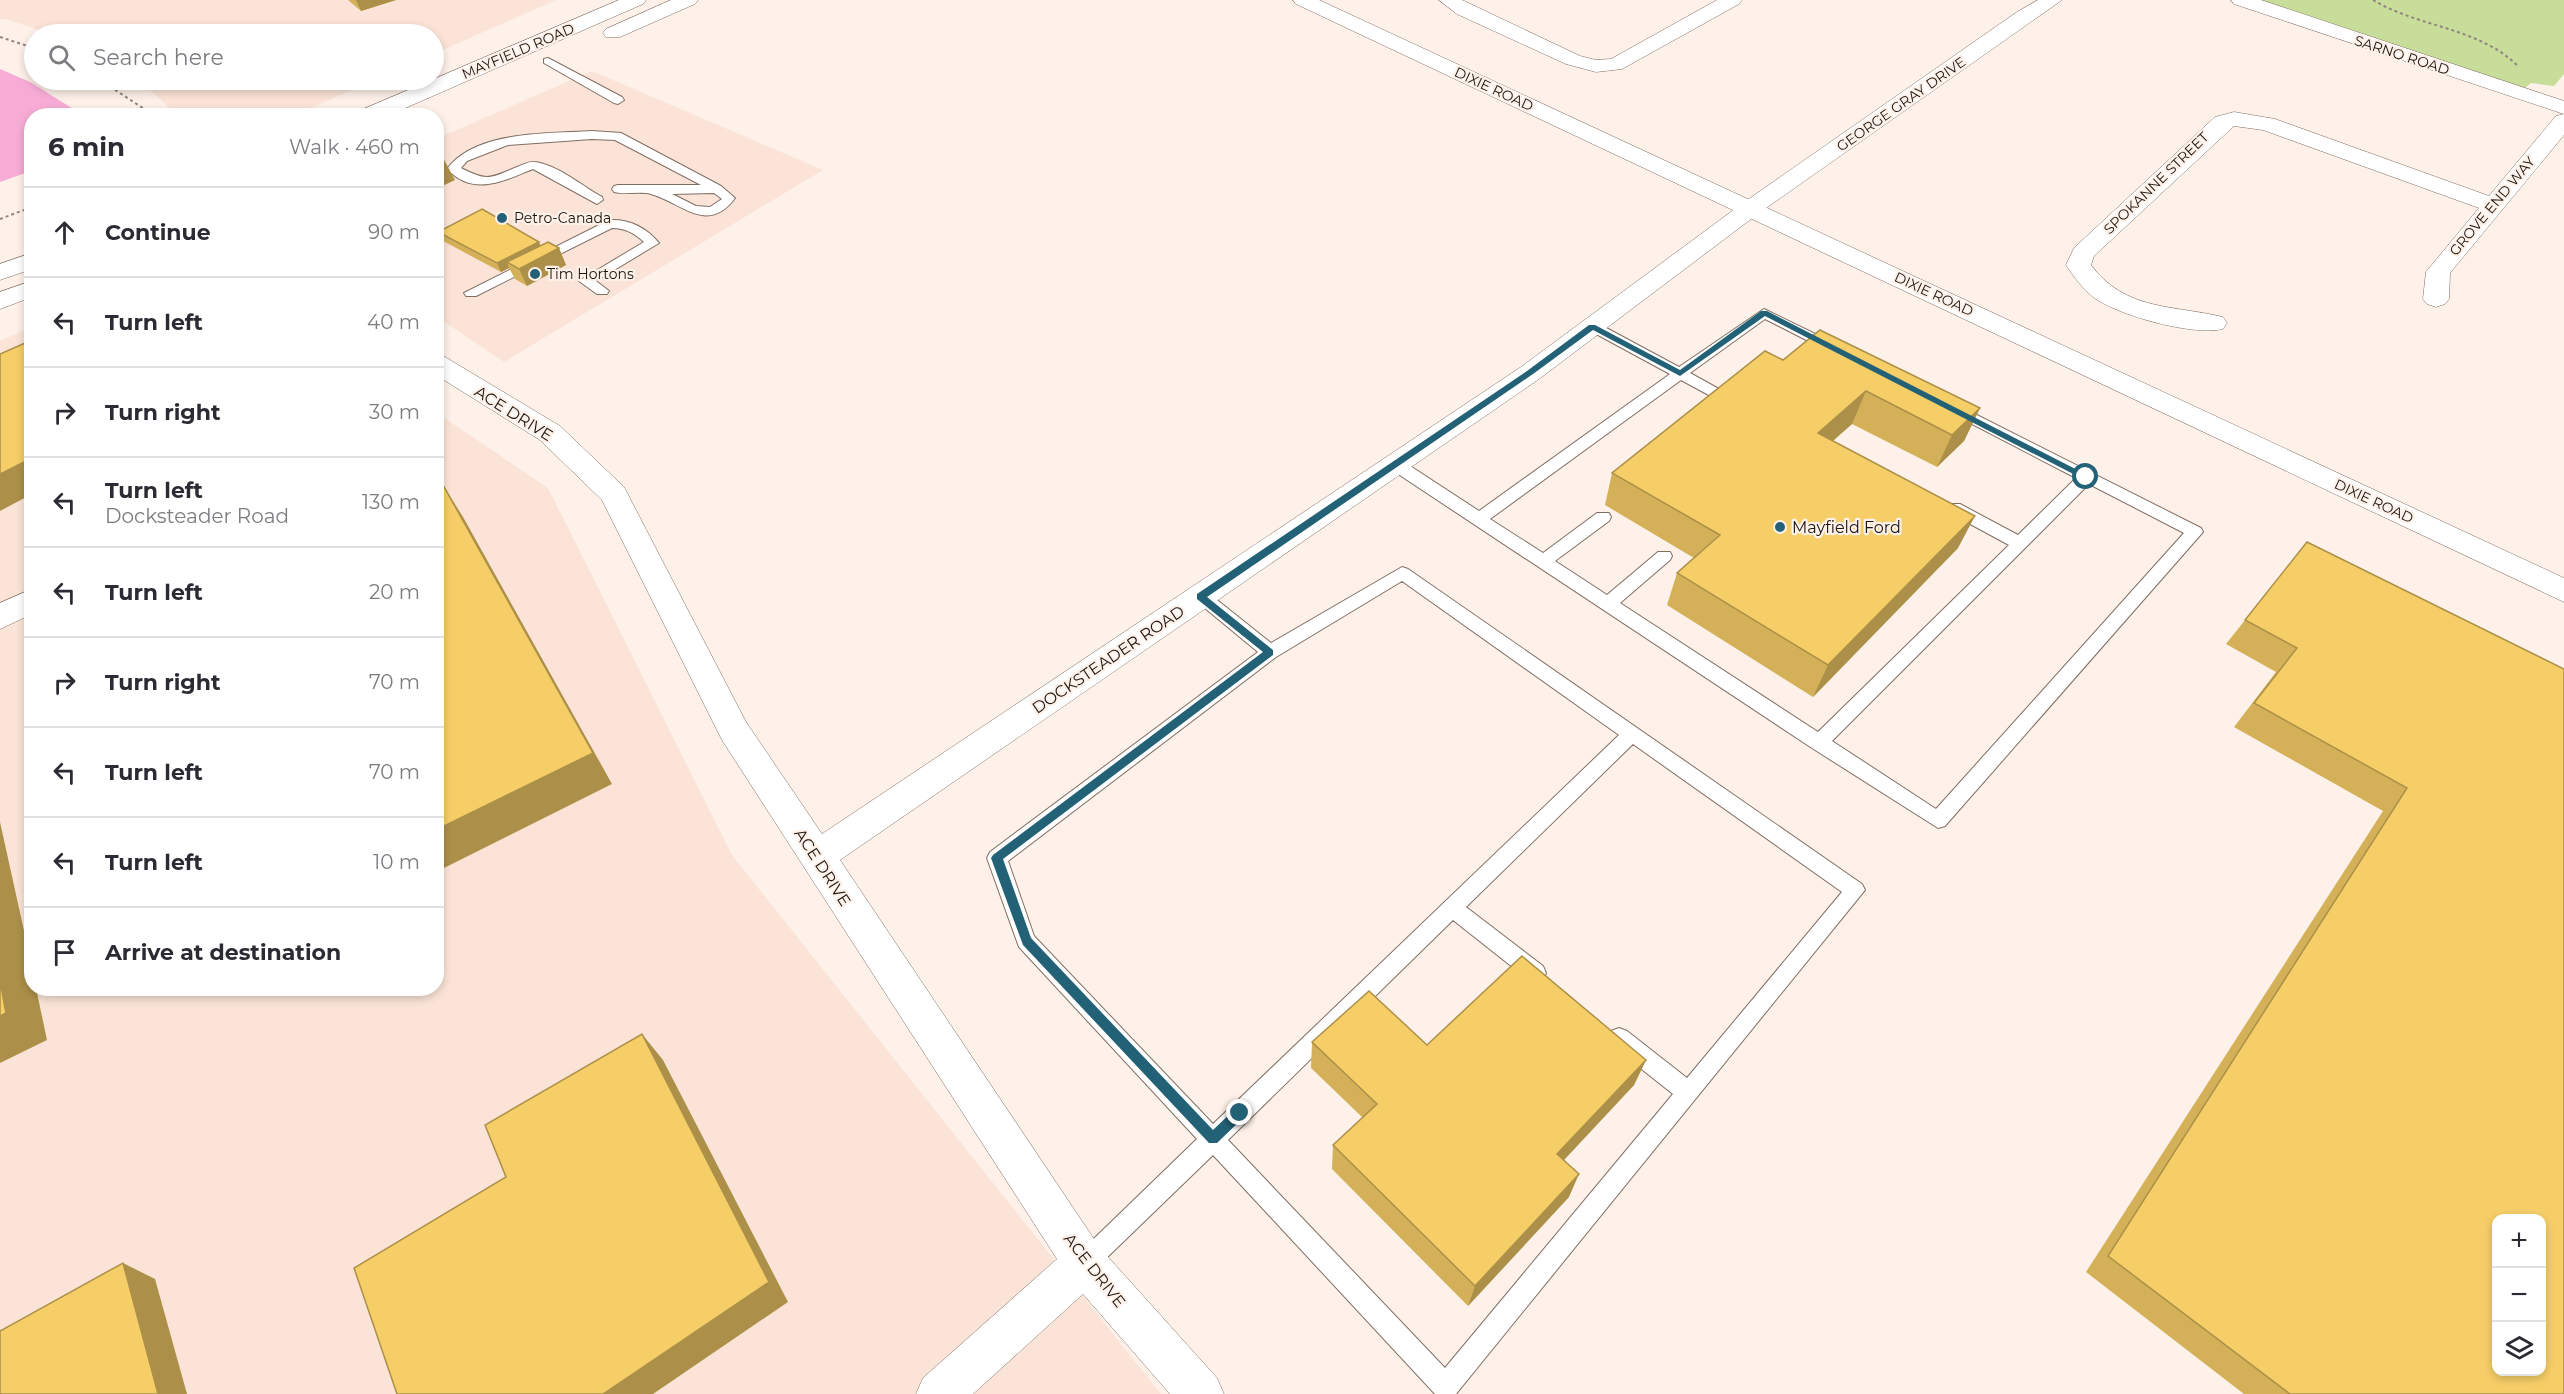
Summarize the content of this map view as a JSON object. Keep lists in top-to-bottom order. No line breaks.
{"streets":{"street":["MAYFIELD ROAD","SARNO ROAD","DIXIE ROAD","GEORGE GRAY DRIVE","SPOKANNE STREET","GROVE END WAY","ACE DRIVE","DOCKSTEADER ROAD"]},"crossings":[["DIXIE ROAD","GEORGE GRAY DRIVE"],["DIXIE ROAD","DOCKSTEADER ROAD"],["GEORGE GRAY DRIVE","DOCKSTEADER ROAD"],["SPOKANNE STREET","GROVE END WAY"],["ACE DRIVE","DOCKSTEADER ROAD"]],"places":["Petro-Canada","Tim Hortons","Mayfield Ford"],"page":{"search":"Search here","heading":["6 min","Walk · 460 m"],"list":[["Continue","90 m"],["Turn left","40 m"],["Turn right","30 m"],["Turn left","Docksteader Road","130 m"],["Turn left","20 m"],["Turn right","70 m"],["Turn left","70 m"],["Turn left","10 m"],"Arrive at destination"],"map_buttons":["+","−"]}}
